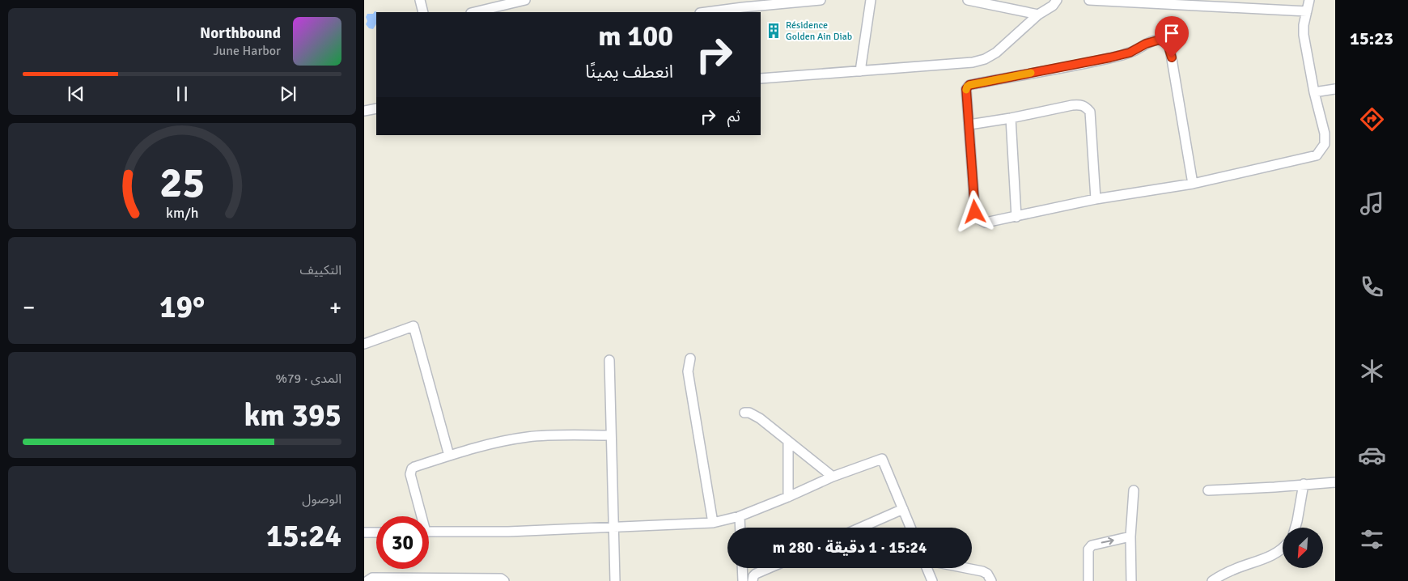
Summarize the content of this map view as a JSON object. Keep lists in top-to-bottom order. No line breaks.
{"places":{"building":["Résidence Golden Ain Diab"]},"north":"bottom left","page":{"tabs":"15:23","turn":["100 m","انعطف يمينًا"],"song":["Northbound","June Harbor"],"then":"ثم","tile":["التكييف",["المدى · 79%","395 km"],["الوصول","15:24"]],"heat":["−","19°","+"],"limit":"30","trip":"15:24 · 1 دقيقة · 280 m","gauge":["25","km/h"]}}
